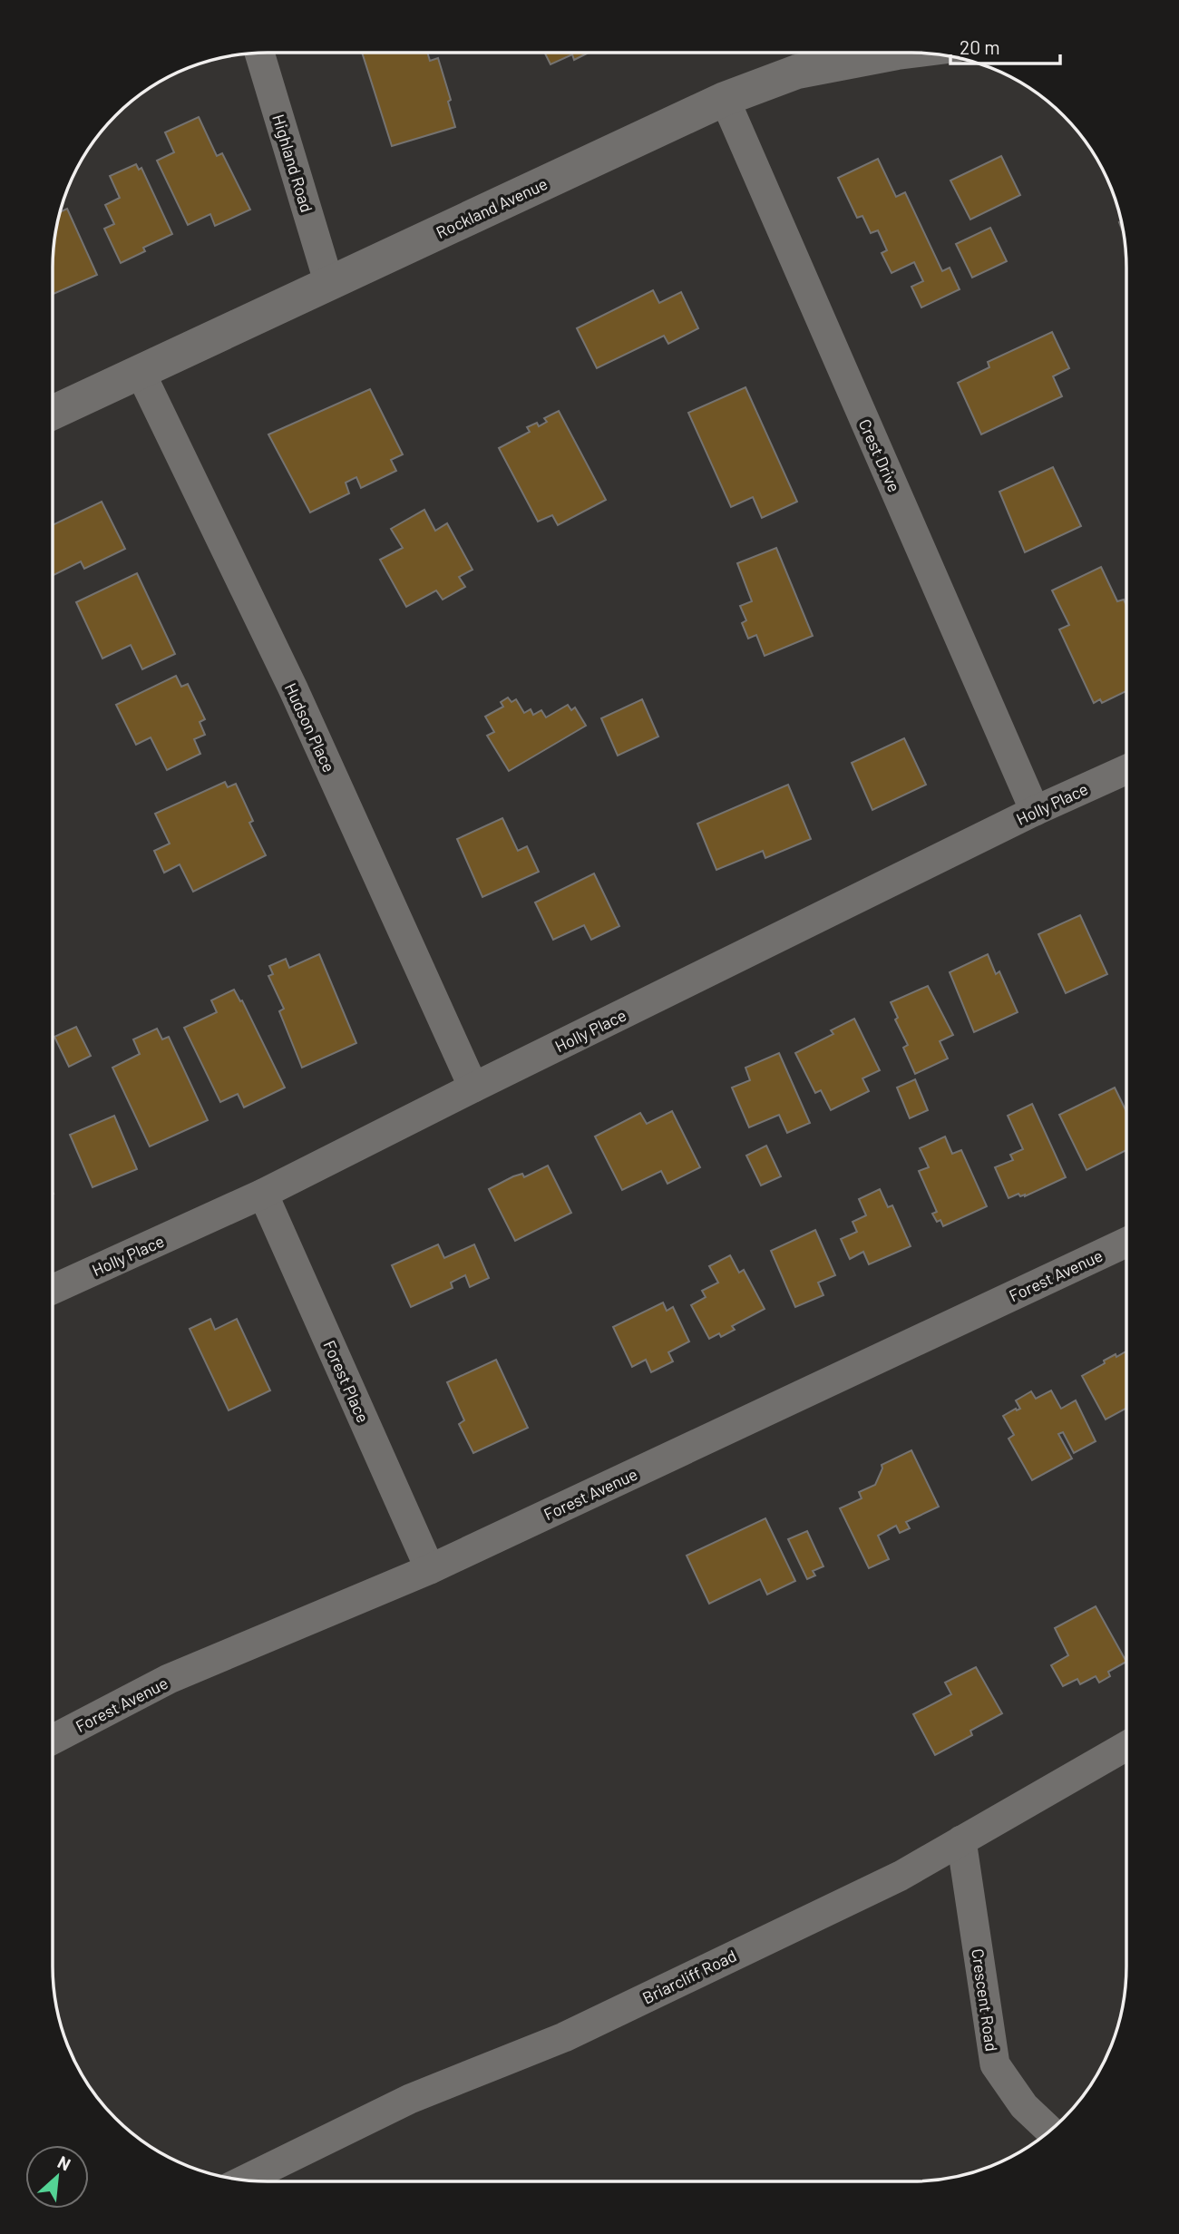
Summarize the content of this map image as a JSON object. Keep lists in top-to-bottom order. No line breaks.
{"streets":{"street":["Highland Road","Rockland Avenue","Crest Drive","Hudson Place","Holly Place","Forest Avenue","Forest Place","Briarcliff Road","Crescent Road"]},"crossings":[["Highland Road","Rockland Avenue"],["Rockland Avenue","Crest Drive"],["Rockland Avenue","Hudson Place"],["Crest Drive","Holly Place"],["Hudson Place","Holly Place"],["Holly Place","Forest Place"],["Forest Avenue","Forest Place"],["Briarcliff Road","Crescent Road"]],"scale_bar":"20 m","north":"top right"}
